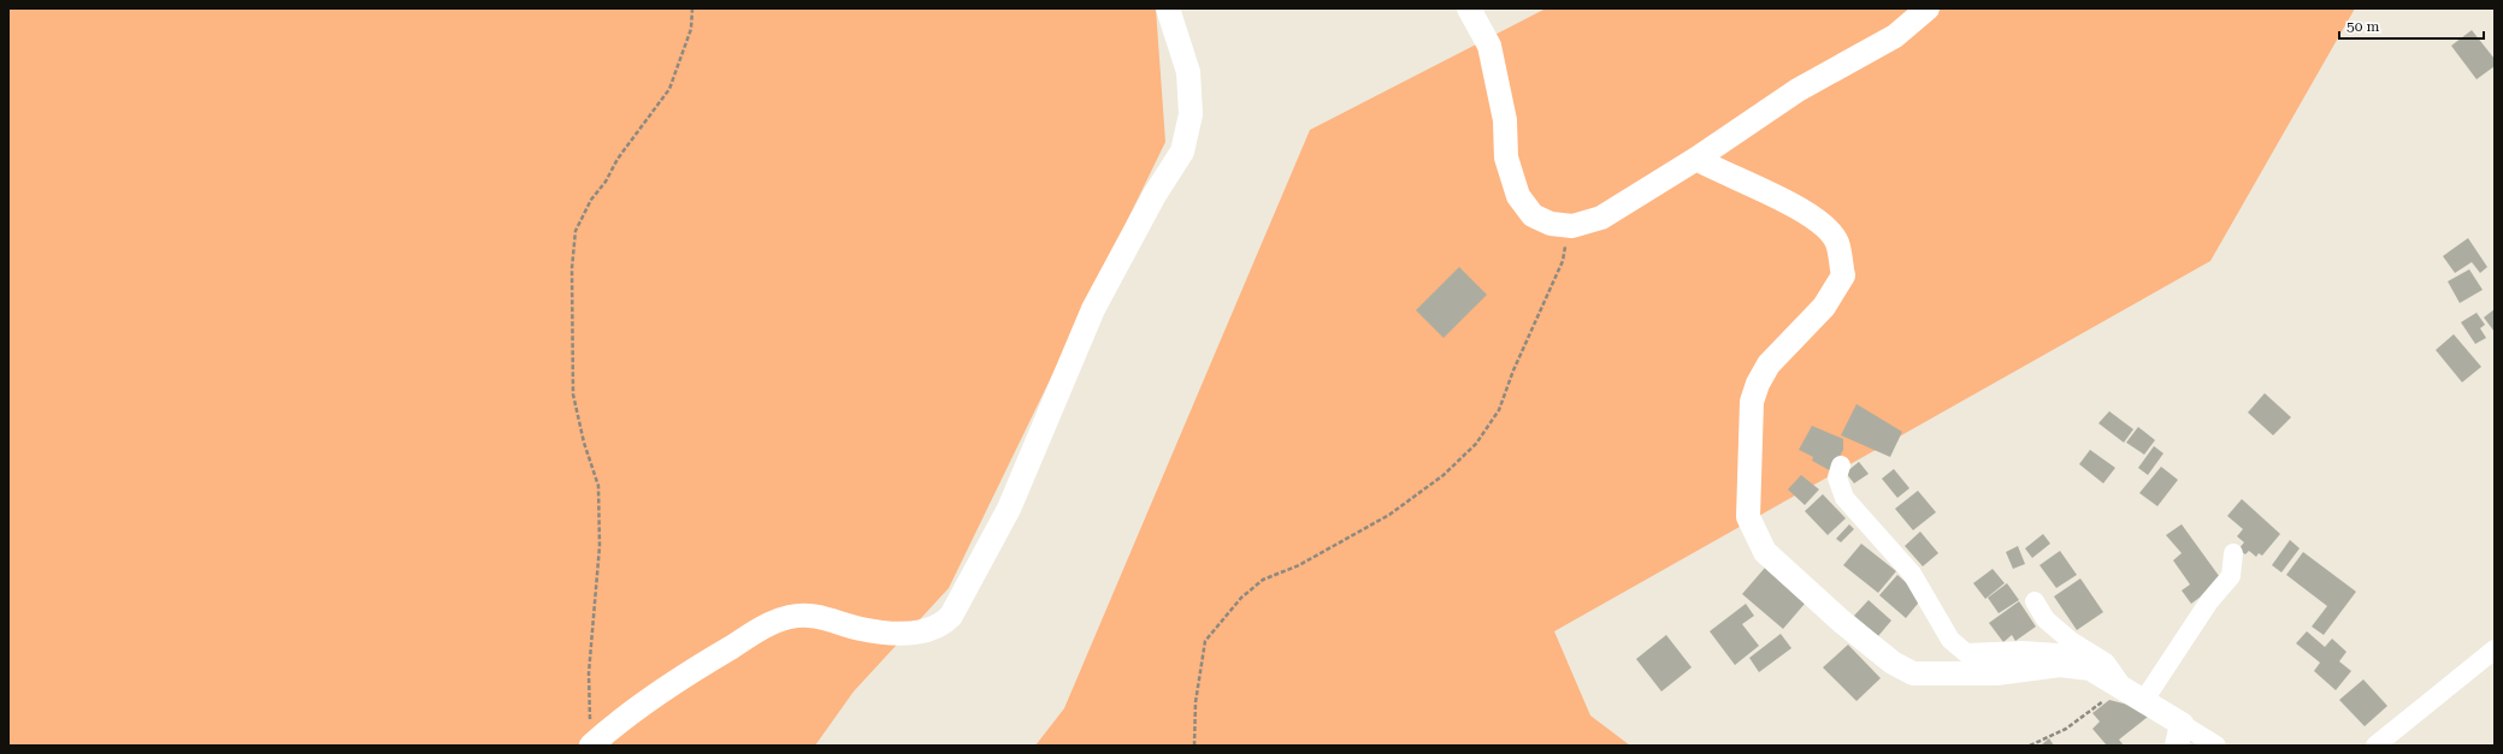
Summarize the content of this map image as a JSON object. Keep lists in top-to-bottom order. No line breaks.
{"scale_bar":"50 m"}
